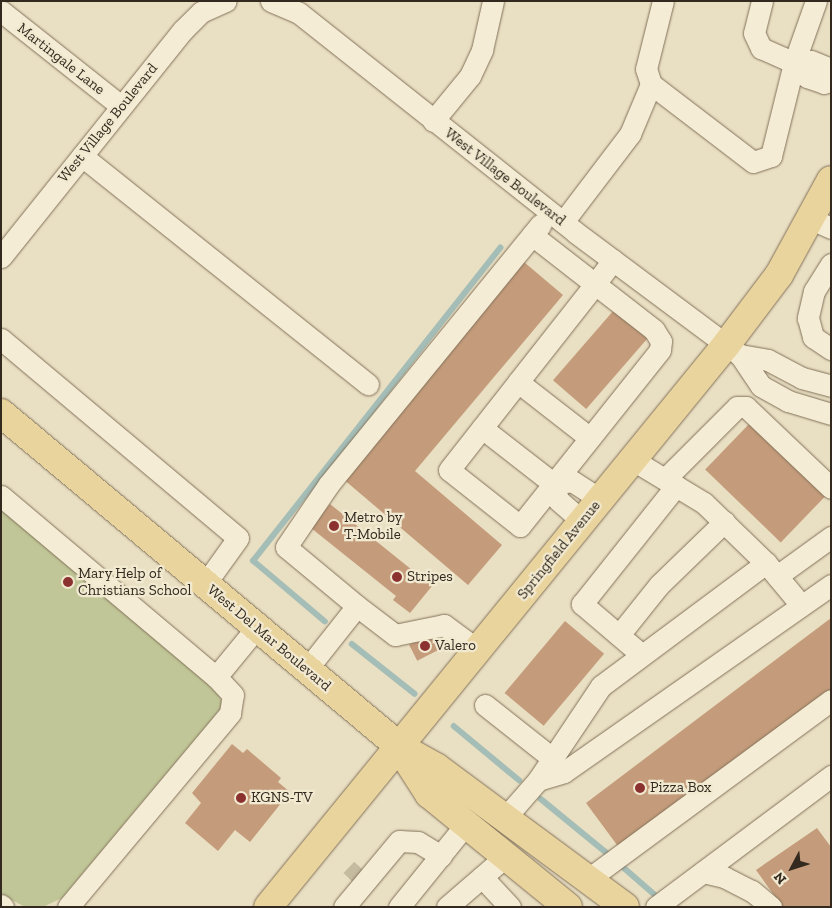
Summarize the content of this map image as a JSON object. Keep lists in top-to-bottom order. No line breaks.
{"streets":{"main road":["Springfield Avenue","West Del Mar Boulevard"],"street":["Martingale Lane","West Village Boulevard"]},"crossings":[["Martingale Lane","West Village Boulevard"],["West Village Boulevard","Springfield Avenue"],["Springfield Avenue","West Del Mar Boulevard"]],"places":["Metro by T-Mobile","Stripes","Mary Help of Christians School","Valero","Pizza Box","KGNS-TV"],"north":"bottom left"}
